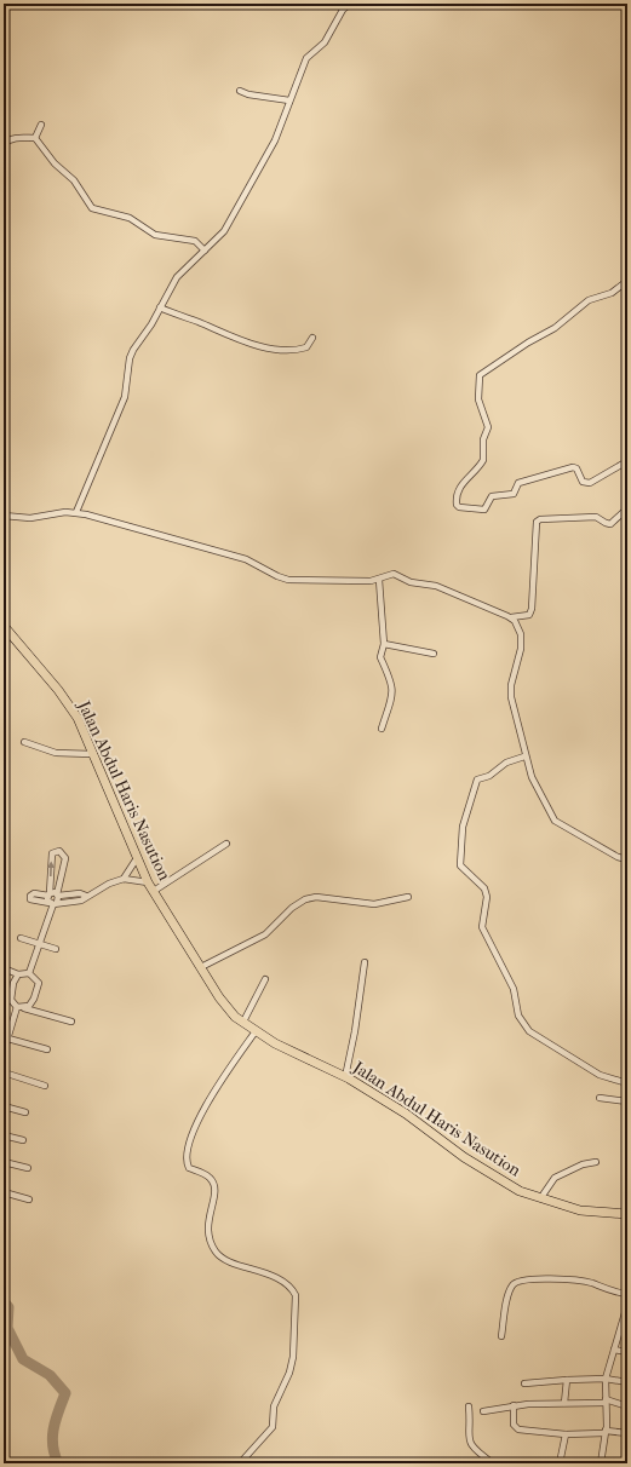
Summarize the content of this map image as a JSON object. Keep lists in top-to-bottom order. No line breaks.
{"streets":{"main road":["Jalan Abdul Haris Nasution"]}}
